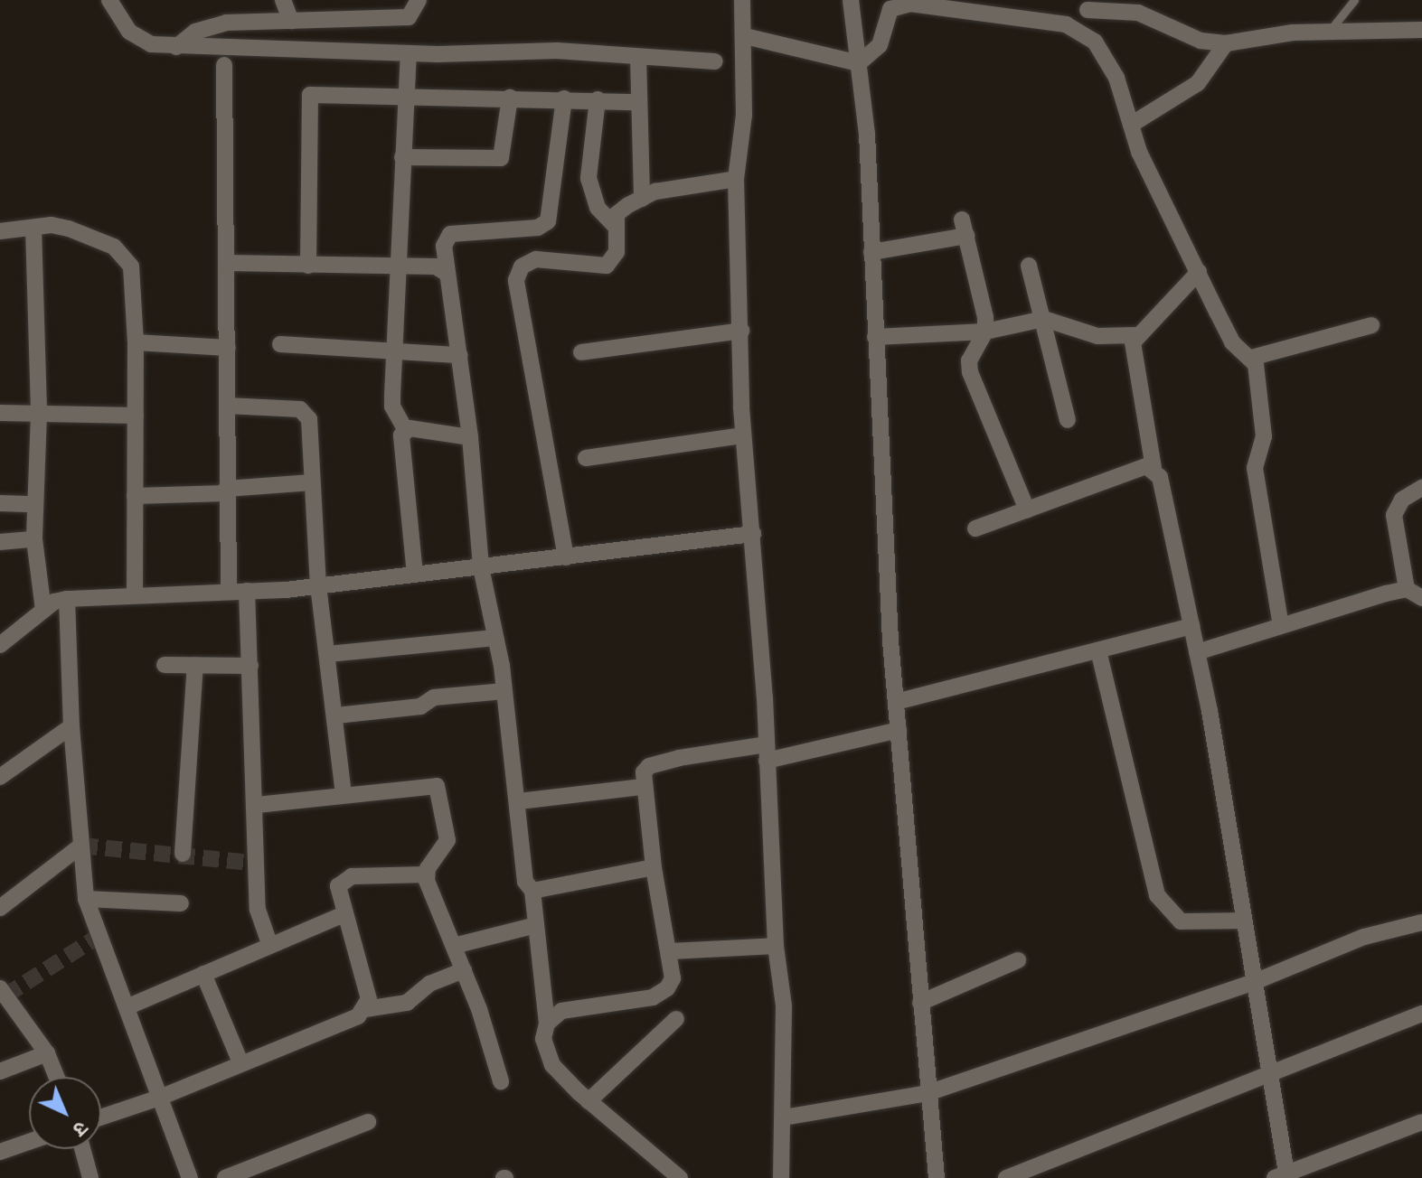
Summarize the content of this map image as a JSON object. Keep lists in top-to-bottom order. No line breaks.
{"north":"bottom right"}
